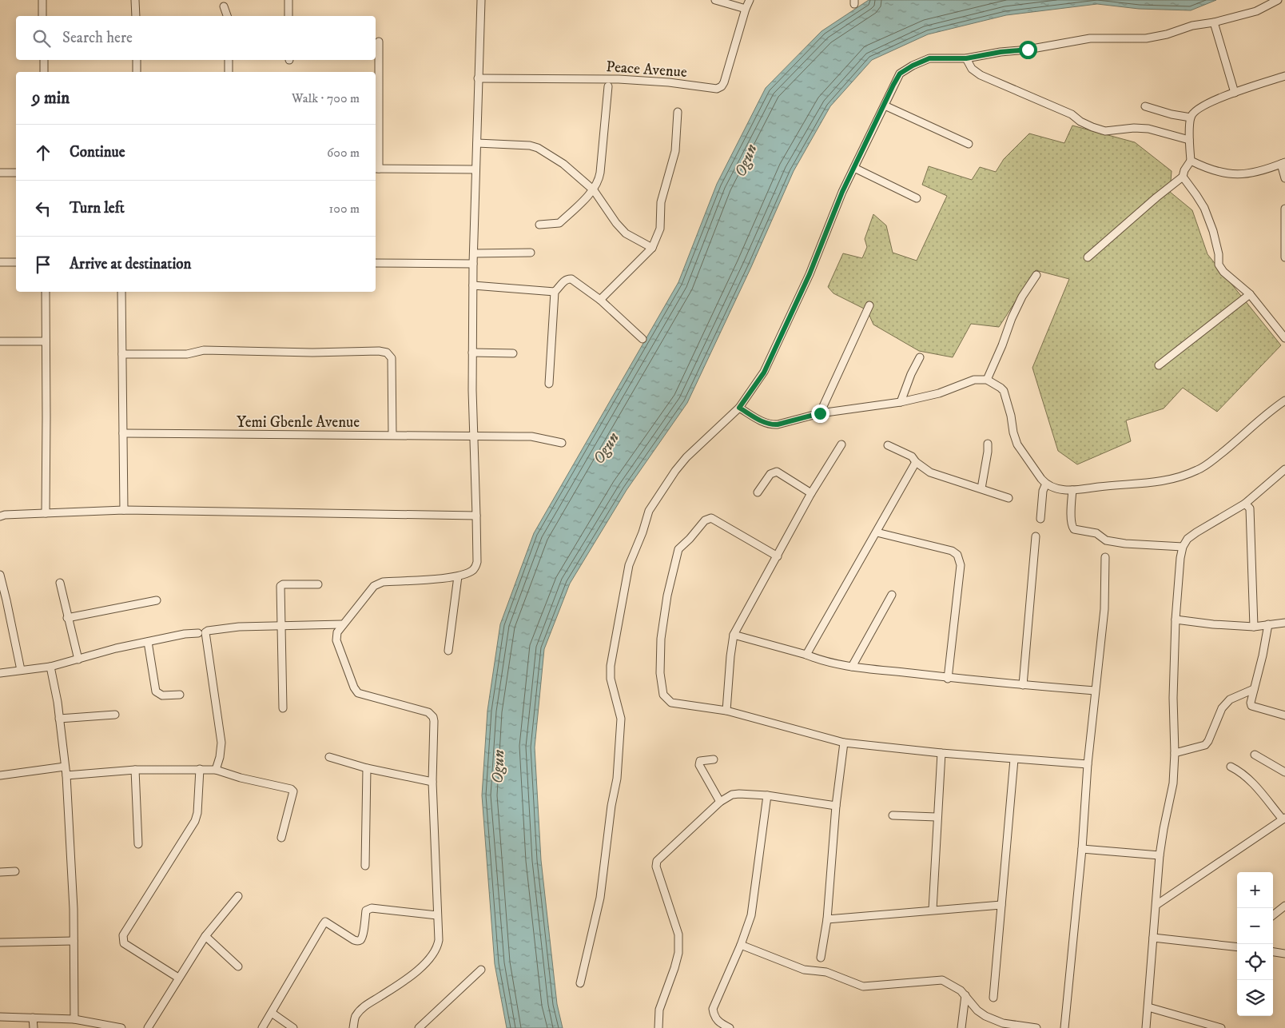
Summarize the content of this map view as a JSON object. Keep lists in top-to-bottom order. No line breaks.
{"streets":{"street":["Peace Avenue","Yemi Gbenle Avenue"]},"water":["Ogun"],"page":{"search":"Search here","heading":["9 min","Walk · 700 m"],"list":[["Continue","600 m"],["Turn left","100 m"],"Arrive at destination"],"map_buttons":["+","−"]}}
